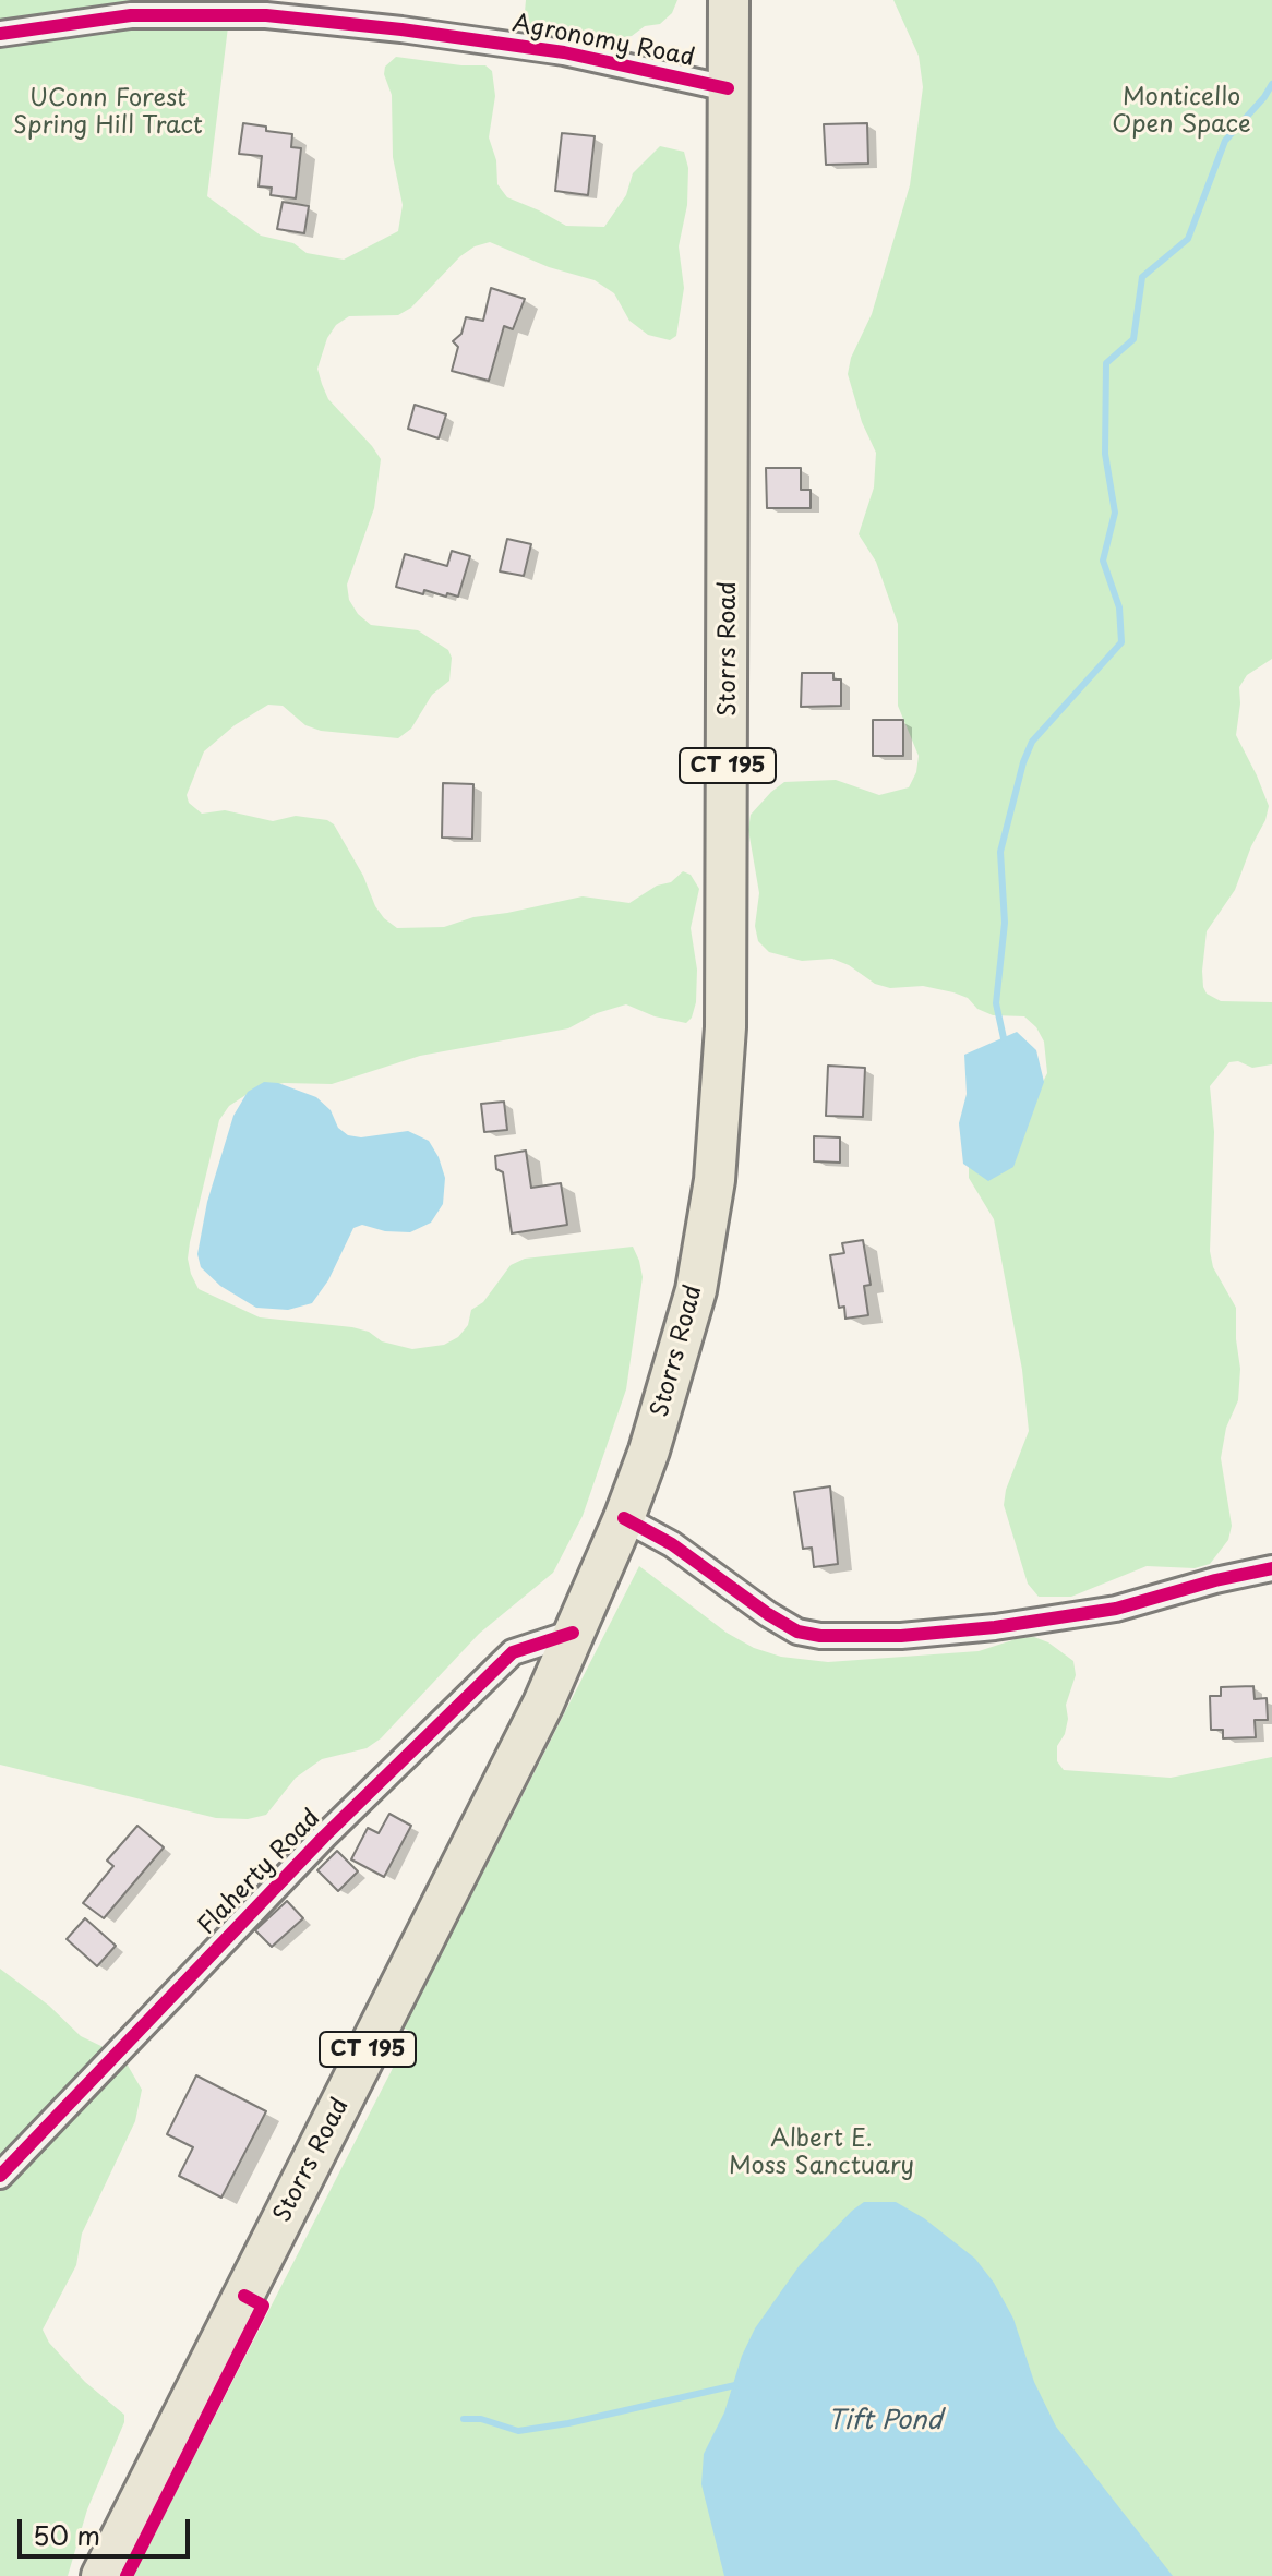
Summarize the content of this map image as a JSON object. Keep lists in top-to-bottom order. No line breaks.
{"streets":{"main road":["Storrs Road","CT 195"],"street":["Agronomy Road","Flaherty Road"]},"crossings":[["Agronomy Road","Storrs Road"],["Storrs Road","Flaherty Road"]],"water":["Tift Pond"],"parks":["Monticello Open Space","UConn Forest Spring Hill Tract","Albert E. Moss Sanctuary"],"scale_bar":"50 m"}
